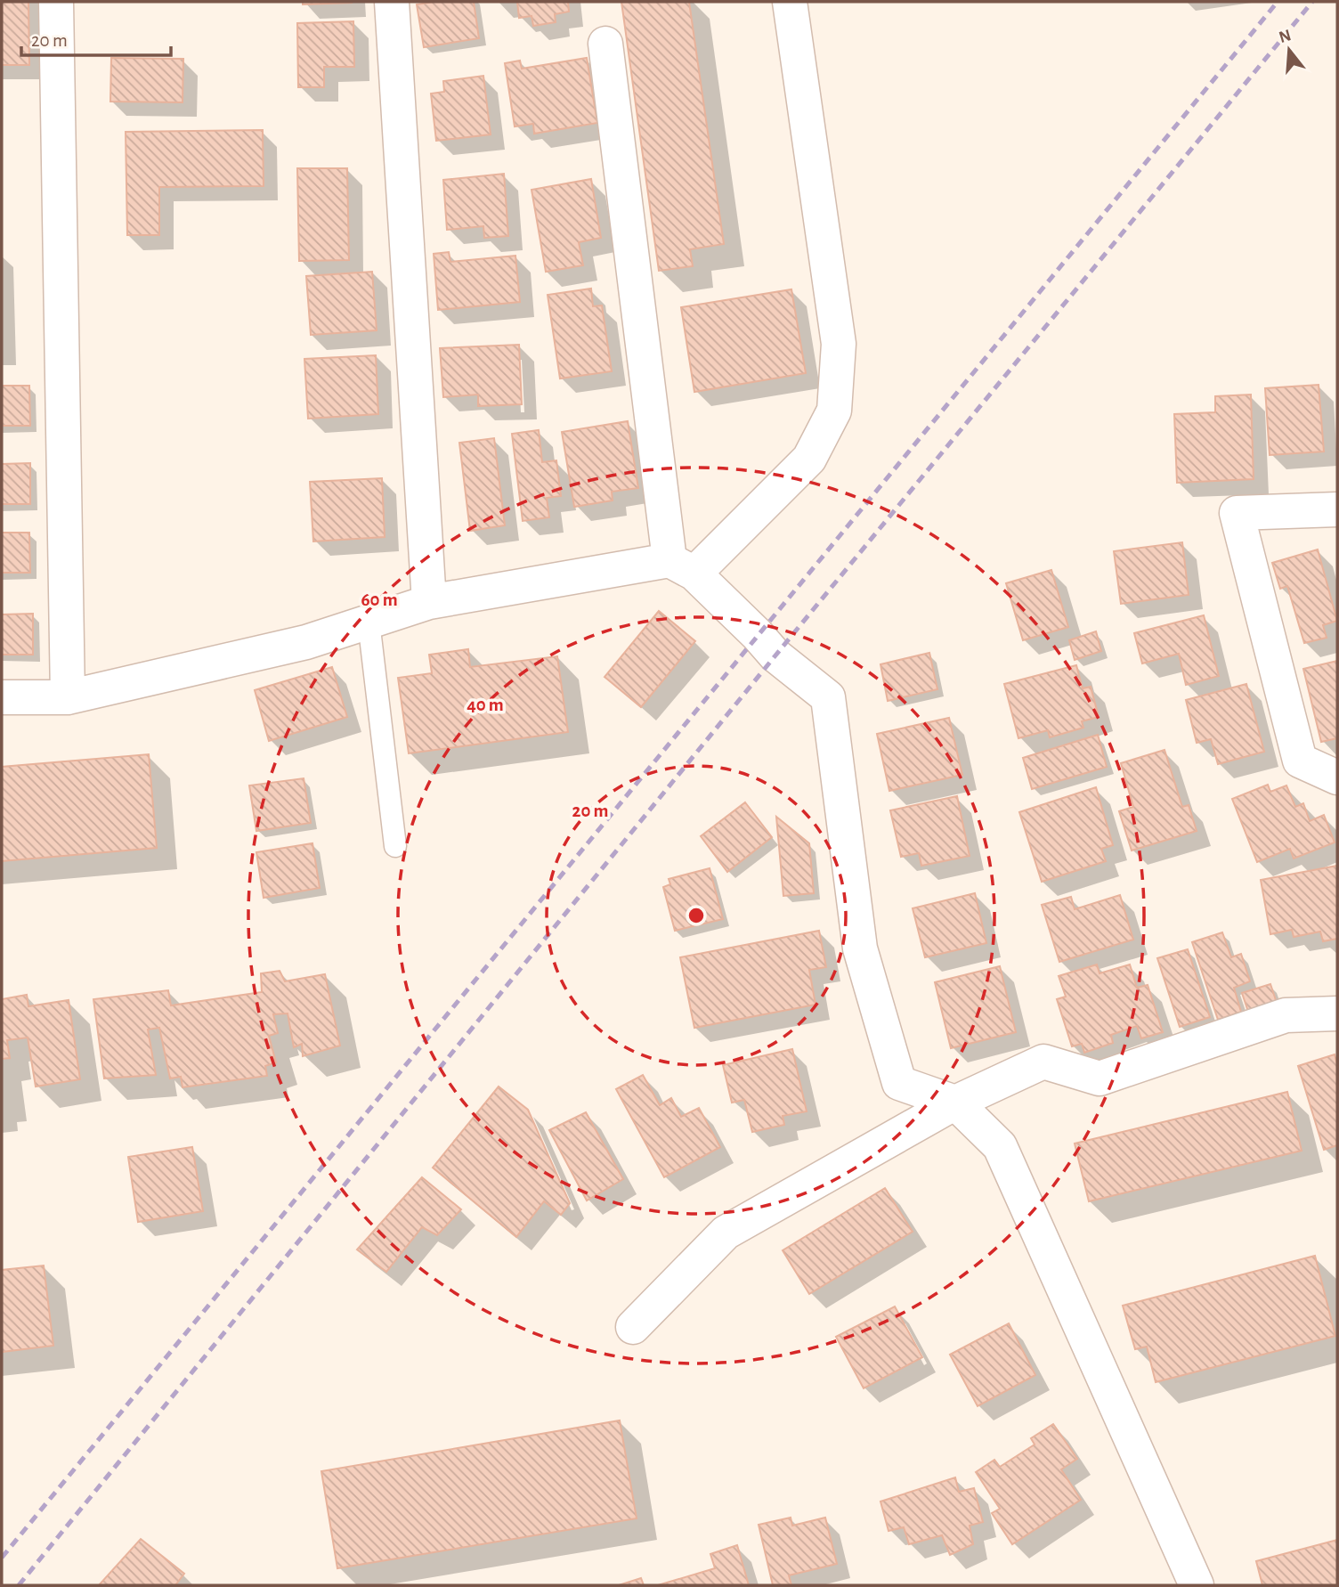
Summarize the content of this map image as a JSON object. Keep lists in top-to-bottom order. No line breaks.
{"scale_bar":"20 m","north":"top","rings":["60 m","40 m","20 m"]}
